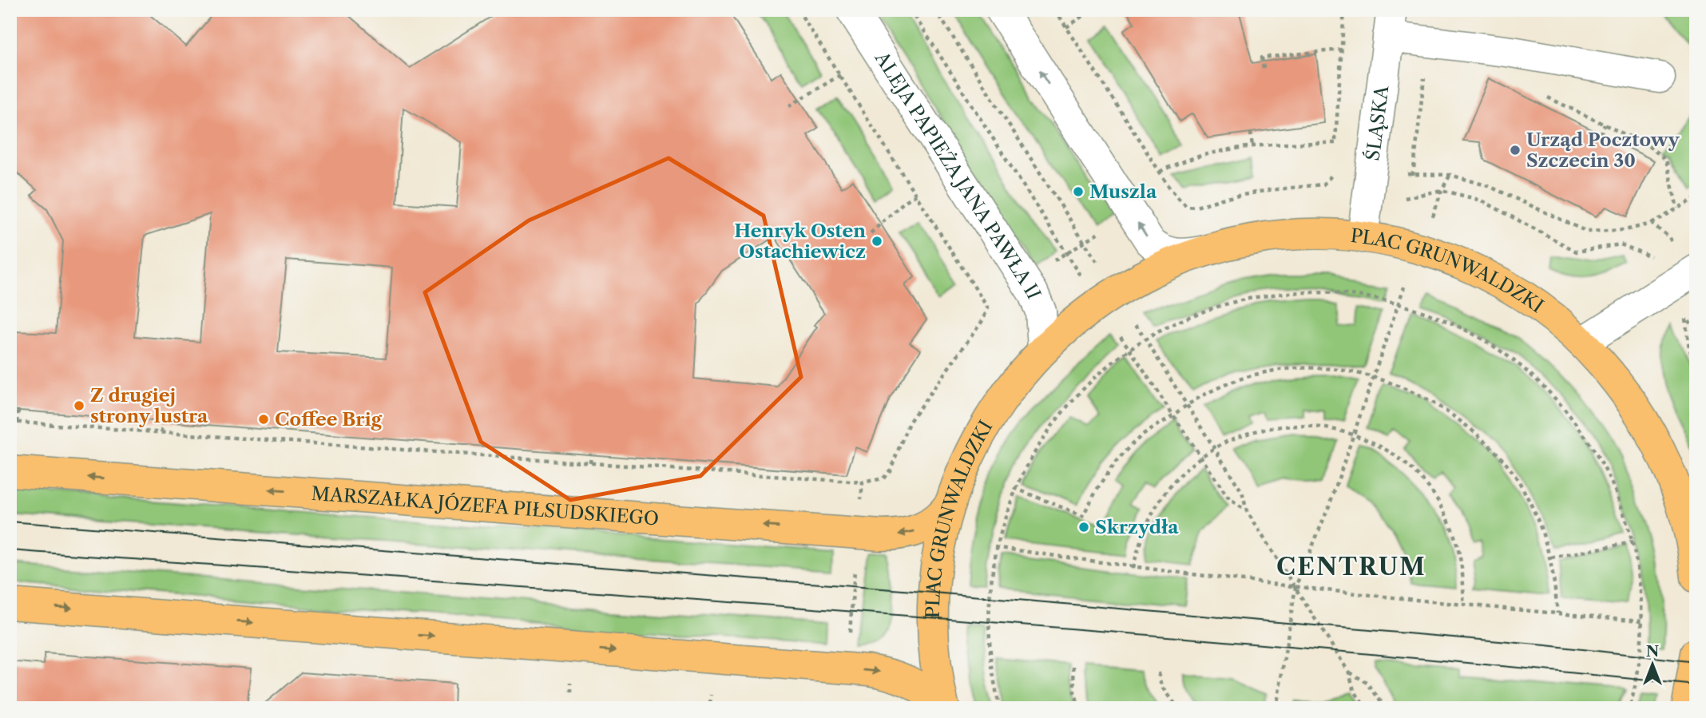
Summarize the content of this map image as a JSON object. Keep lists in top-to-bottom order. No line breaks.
{"streets":{"main road":["PLAC GRUNWALDZKI","MARSZAŁKA JÓZEFA PIŁSUDSKIEGO"],"street":["ŚLĄSKA","ALEJA PAPIEŻA JANA PAWŁA II"]},"crossings":[["ŚLĄSKA","PLAC GRUNWALDZKI"],["ALEJA PAPIEŻA JANA PAWŁA II","PLAC GRUNWALDZKI"],["PLAC GRUNWALDZKI","MARSZAŁKA JÓZEFA PIŁSUDSKIEGO"]],"districts":["CENTRUM"],"places":["Urząd Pocztowy Szczecin 30","Muszla","Henryk Osten Ostachiewicz","Z drugiej strony lustra","Coffee Brig","Skrzydła"],"north":"top"}
